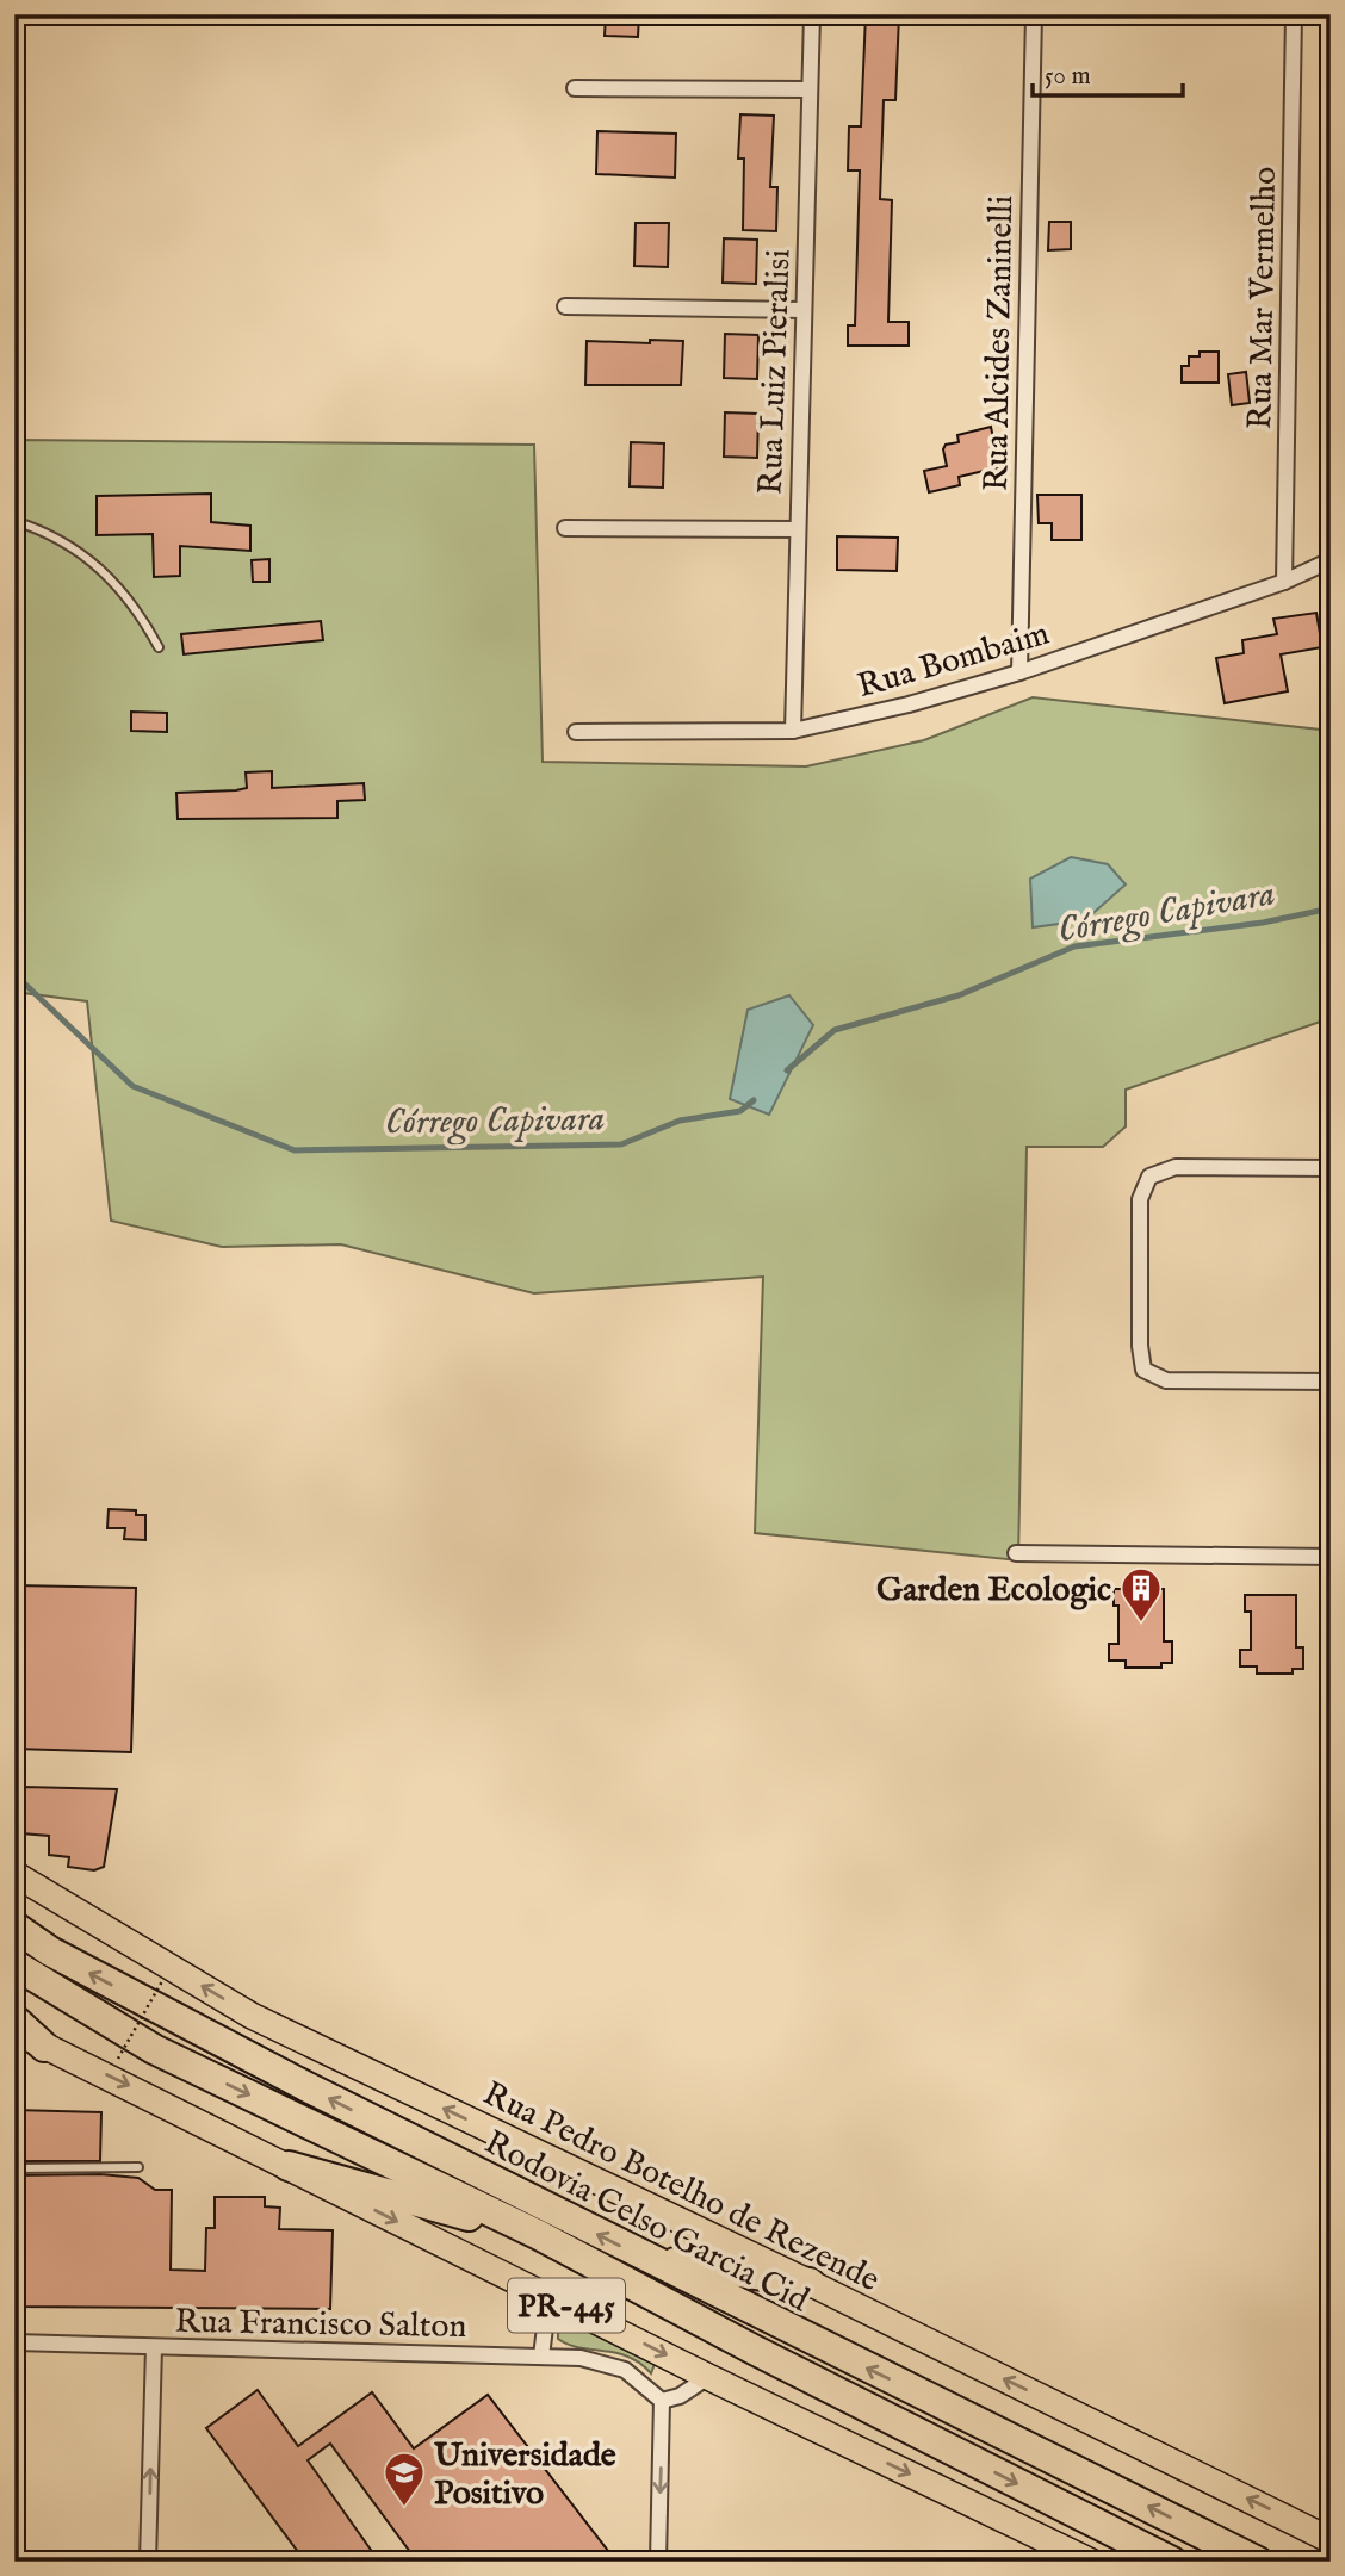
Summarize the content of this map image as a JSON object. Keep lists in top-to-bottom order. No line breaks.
{"streets":{"highway":["Rodovia Celso Garcia Cid","PR-445"],"main road":["Rua Pedro Botelho de Rezende"],"street":["Rua Mar Vermelho","Rua Alcides Zaninelli","Rua Luiz Pieralisi","Rua Bombaim","Rua Francisco Salton"]},"crossings":[["Rua Mar Vermelho","Rua Bombaim"],["Rua Alcides Zaninelli","Rua Bombaim"],["Rua Luiz Pieralisi","Rua Bombaim"]],"water":["Córrego Capivara"],"places":{"building":["Garden Ecologic"],"school or university":["Universidade Positivo"]},"scale_bar":"50 m"}
